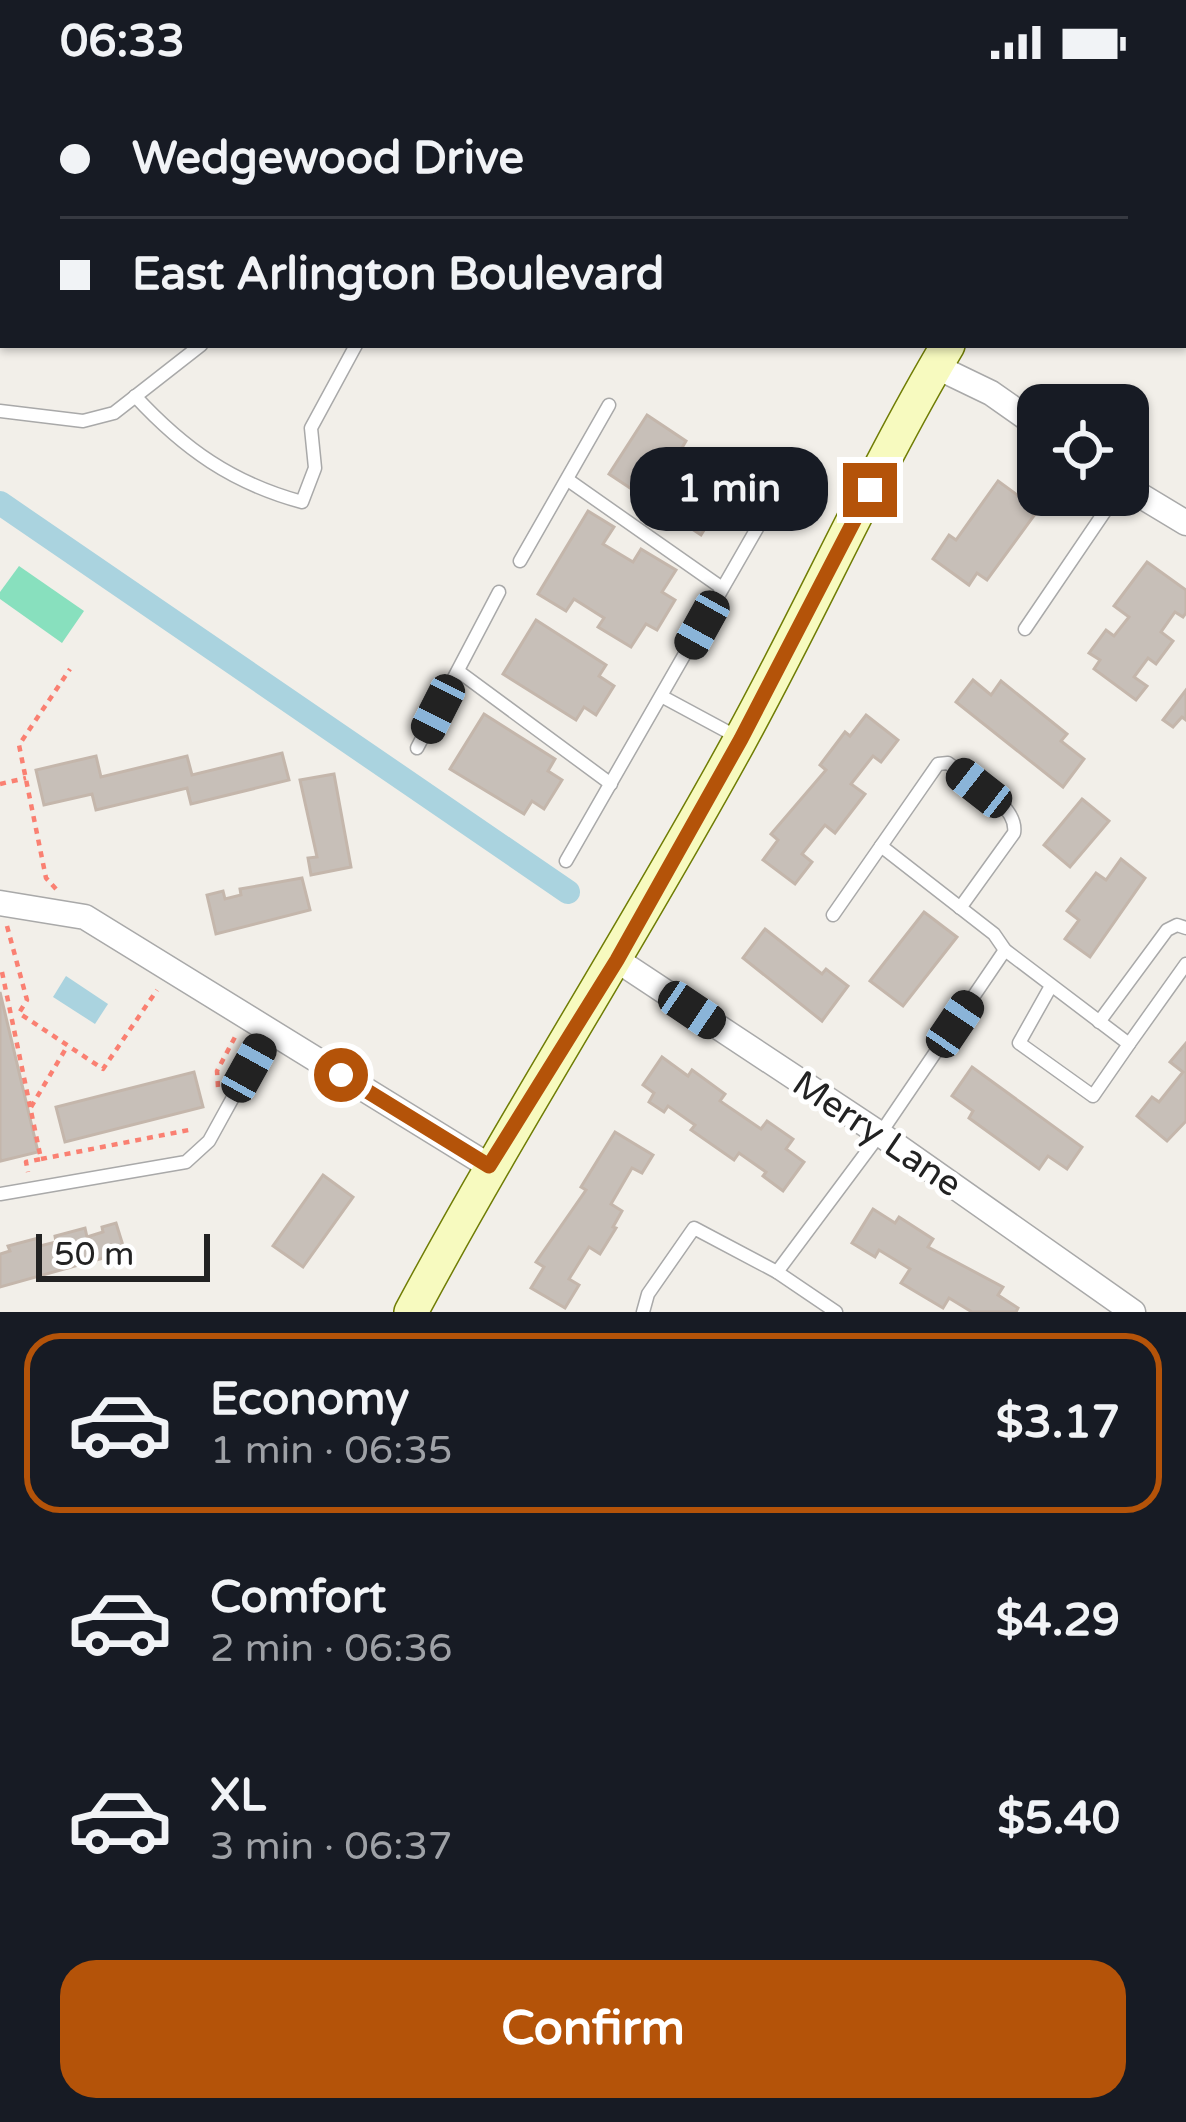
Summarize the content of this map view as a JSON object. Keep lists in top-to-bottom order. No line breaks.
{"streets":{"street":["Merry Lane"]},"scale_bar":"50 m","page":{"status":"06:33","banner":["Wedgewood Drive","East Arlington Boulevard"],"bubble":"1 min","scale":"50 m","list":[{"name":"Economy","note":"1 min · 06:35","value":"$3.17"},{"name":"Comfort","note":"2 min · 06:36","value":"$4.29"},{"name":"XL","note":"3 min · 06:37","value":"$5.40"}],"buttons":"Confirm"}}
